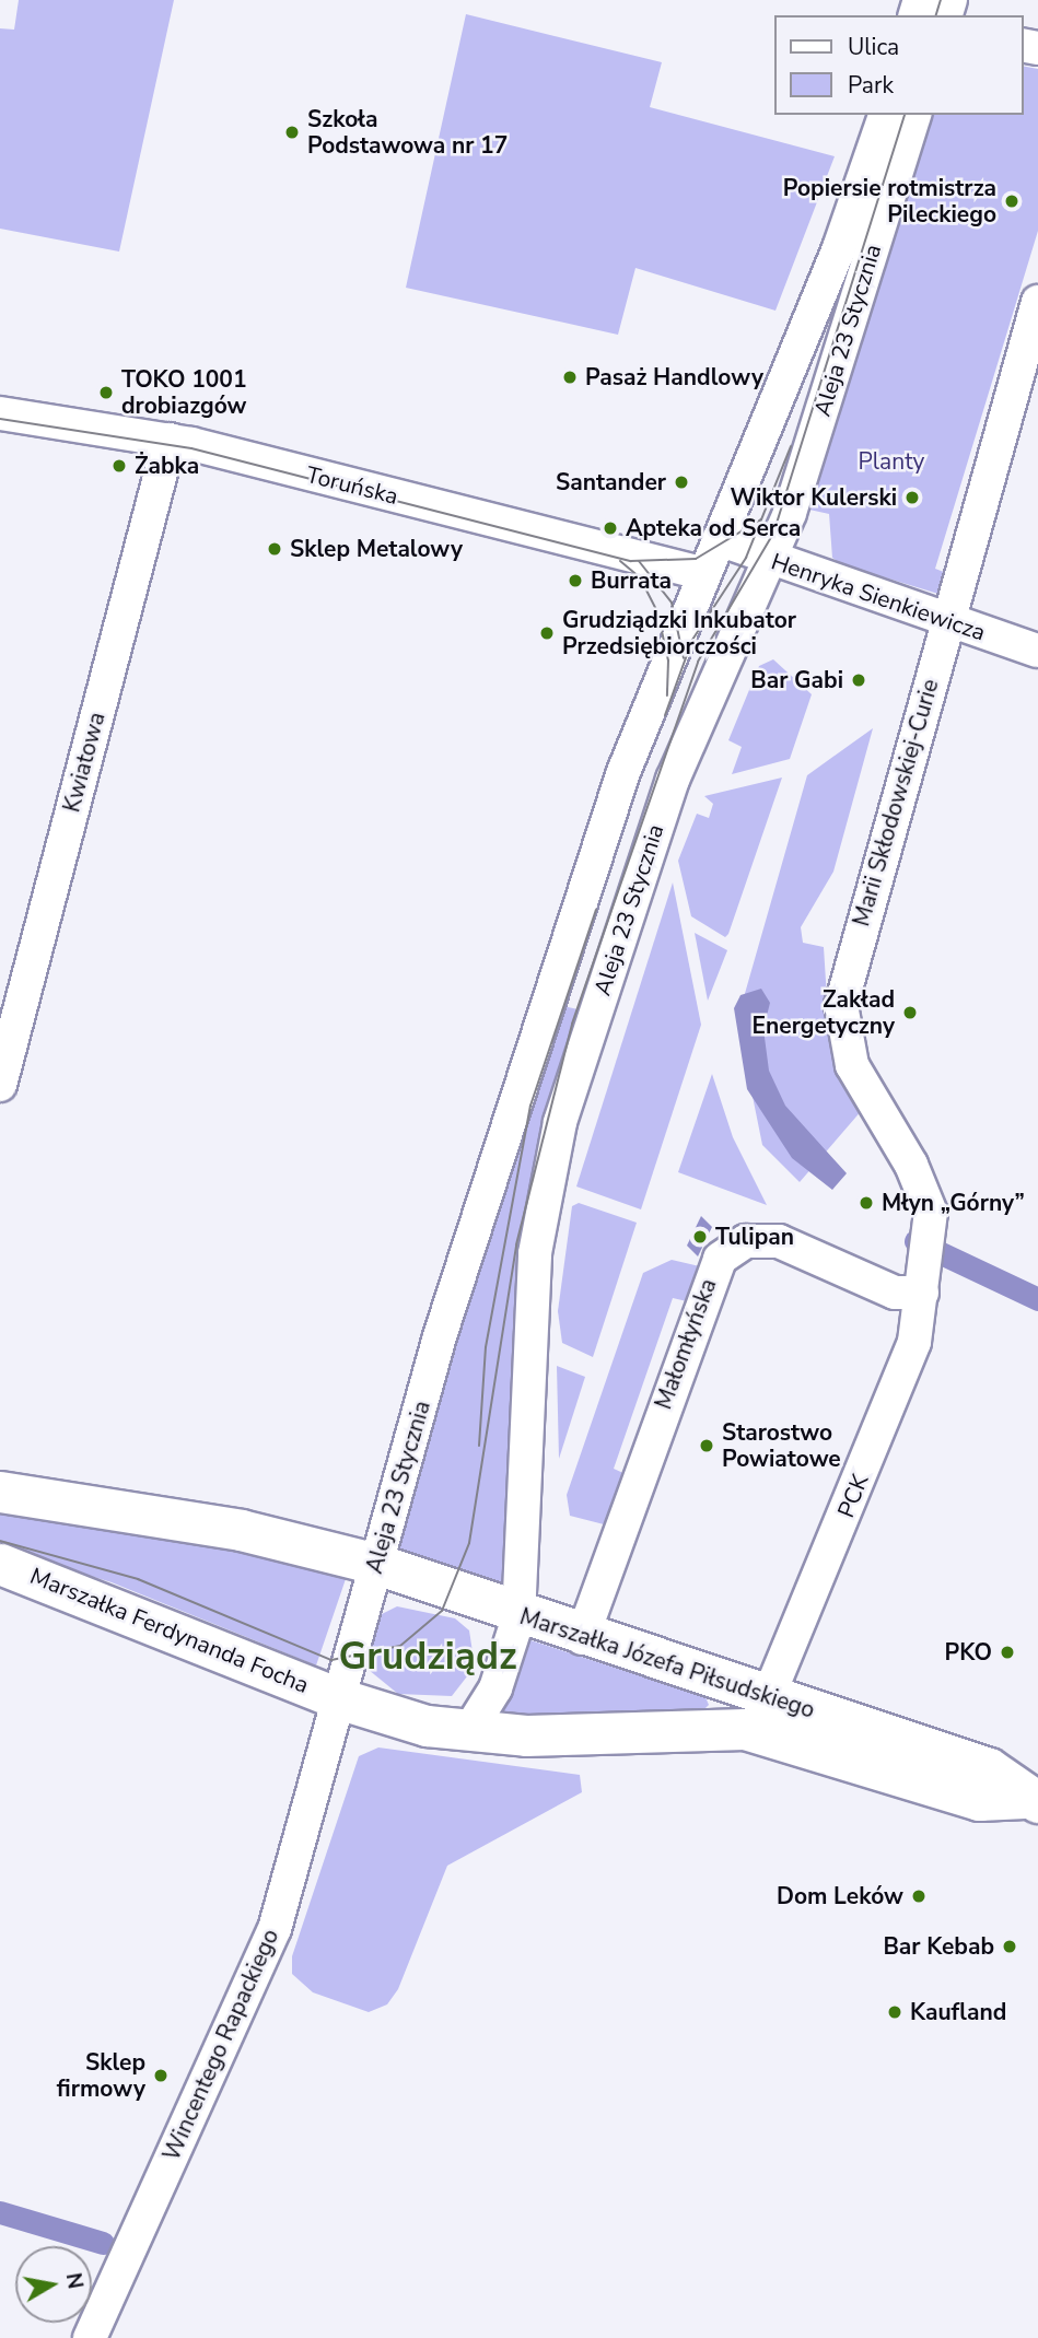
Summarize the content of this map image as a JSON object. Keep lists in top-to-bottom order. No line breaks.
{"streets":{"main road":["Marszałka Ferdynanda Focha","Marszałka Józefa Piłsudskiego"],"street":["Aleja 23 Stycznia","Toruńska","Henryka Sienkiewicza","Kwiatowa","Marii Skłodowskiej-Curie","Małomłyńska","PCK","Wincentego Rapackiego"]},"crossings":[["Aleja 23 Stycznia","Toruńska"],["Aleja 23 Stycznia","Henryka Sienkiewicza"],["Aleja 23 Stycznia","Marszałka Ferdynanda Focha"],["Aleja 23 Stycznia","Marszałka Józefa Piłsudskiego"],["Aleja 23 Stycznia","Wincentego Rapackiego"],["Toruńska","Kwiatowa"],["Henryka Sienkiewicza","Marii Skłodowskiej-Curie"],["Marii Skłodowskiej-Curie","Małomłyńska"],["Marii Skłodowskiej-Curie","PCK"],["Małomłyńska","PCK"],["Małomłyńska","Marszałka Józefa Piłsudskiego"],["PCK","Marszałka Józefa Piłsudskiego"],["Marszałka Ferdynanda Focha","Marszałka Józefa Piłsudskiego"],["Marszałka Ferdynanda Focha","Wincentego Rapackiego"],["Marszałka Józefa Piłsudskiego","Wincentego Rapackiego"]],"districts":["Grudziądz"],"parks":["Planty"],"places":["Szkoła Podstawowa nr 17","Popiersie rotmistrza Pileckiego","Pasaż Handlowy","TOKO 1001 drobiazgów","Żabka","Santander","Wiktor Kulerski","Apteka od Serca","Sklep Metalowy","Burrata","Grudziądzki Inkubator Przedsiębiorczości","Bar Gabi","Zakład Energetyczny","Młyn „Górny”","Tulipan","Starostwo Powiatowe","PKO","Dom Leków","Bar Kebab","Kaufland","Sklep firmowy"],"legend":["Ulica","Park"],"north":"right"}
